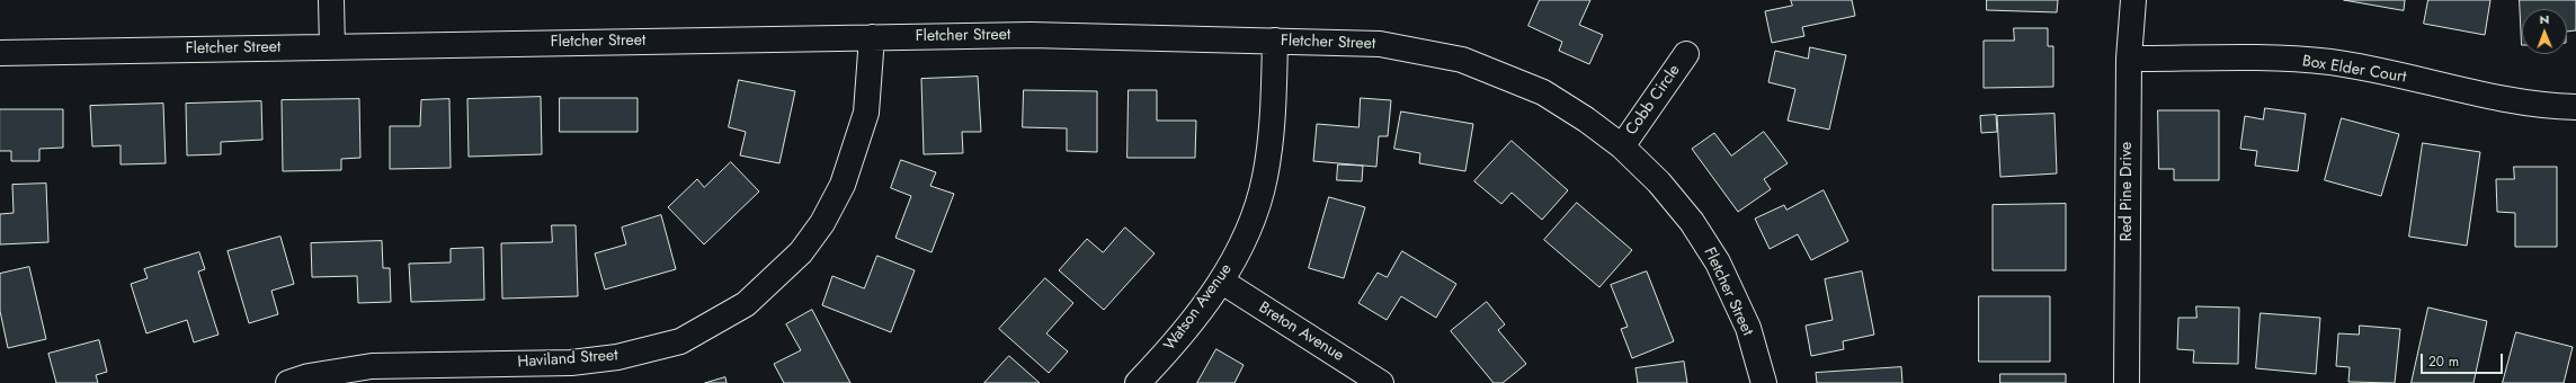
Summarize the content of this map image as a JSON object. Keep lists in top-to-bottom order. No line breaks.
{"streets":{"street":["Fletcher Street","Box Elder Court","Cobb Circle","Red Pine Drive","Watson Avenue","Breton Avenue","Haviland Street"]},"crossings":[["Fletcher Street","Cobb Circle"],["Fletcher Street","Watson Avenue"],["Fletcher Street","Haviland Street"],["Box Elder Court","Red Pine Drive"],["Watson Avenue","Breton Avenue"]],"scale_bar":"20 m","north":"top"}
